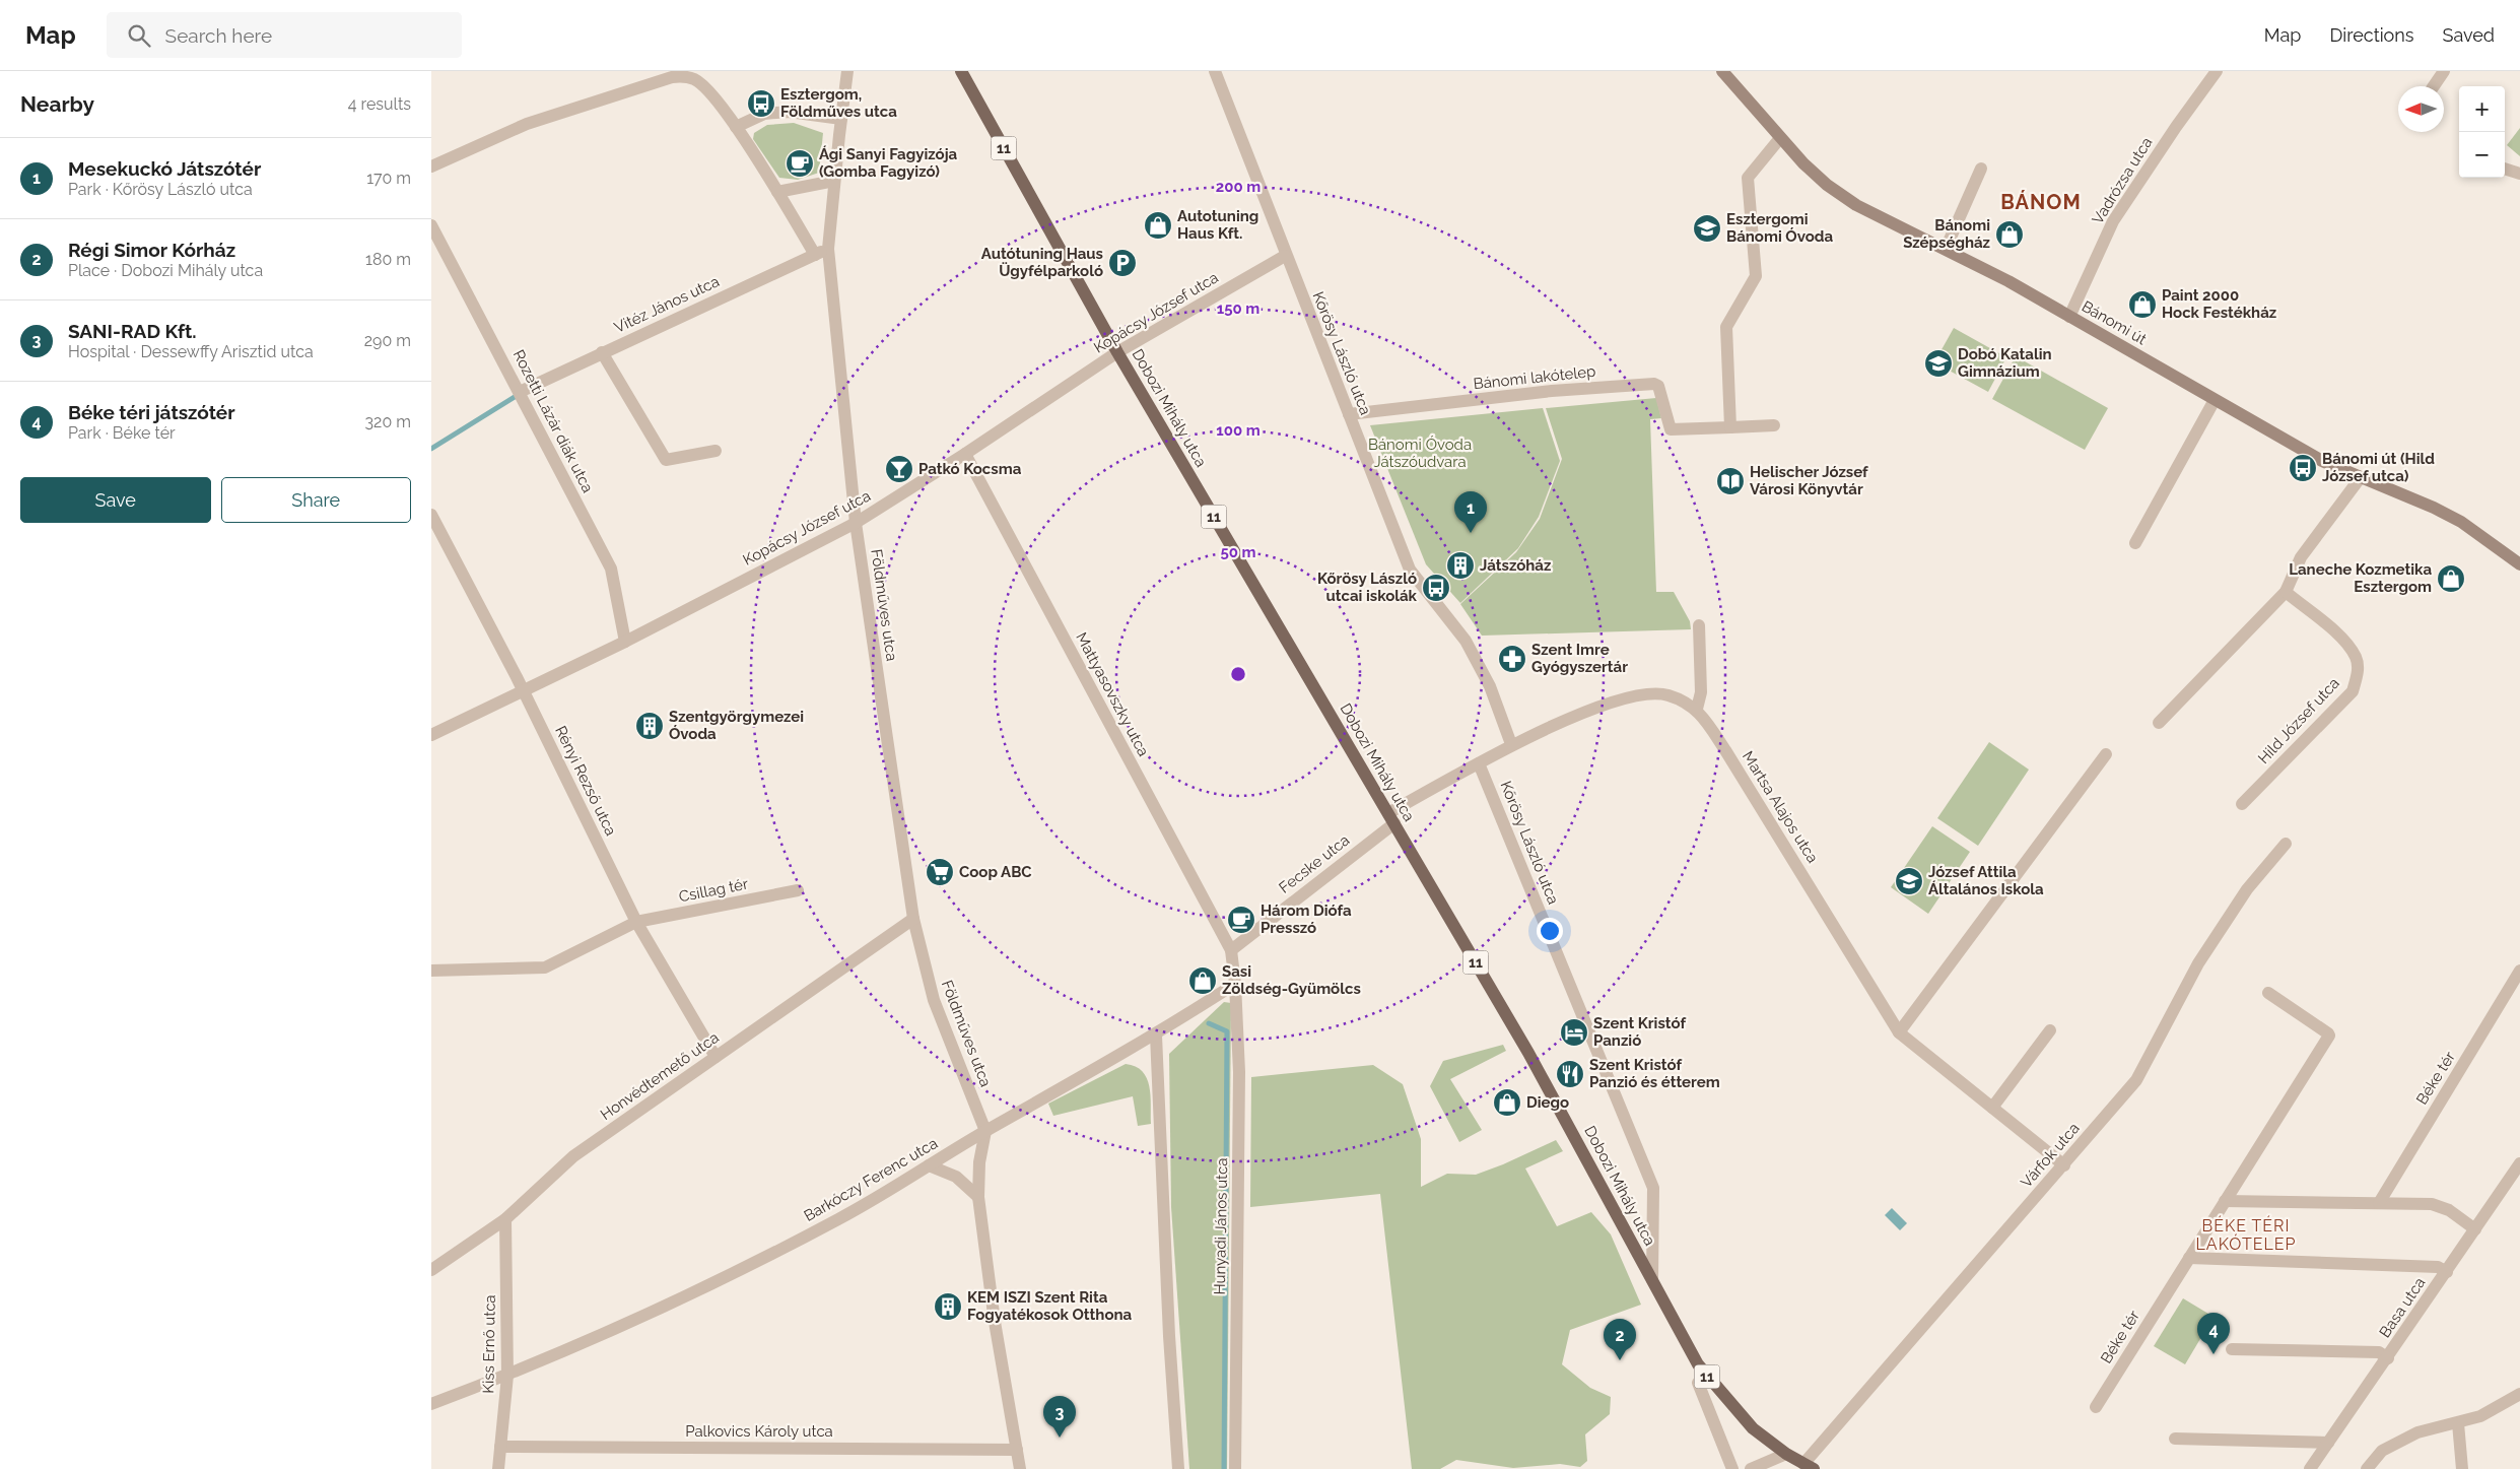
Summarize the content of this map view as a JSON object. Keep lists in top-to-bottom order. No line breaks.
{"streets":{"main road":["11","Bánomi út","Dobozi Mihály utca"],"street":["Vadrózsa utca","Vitéz János utca","Kopácsy József utca","Kőrösy László utca","Bánomi lakótelep","Rozetti Lázár diák utca","Földműves utca","Mattyasovszky utca","Hild József utca","Rényi Rezső utca","Martsa Alajos utca","Fecske utca","Csillag tér","Honvédtemető utca","Béke tér","Várfok utca","Barkóczy Ferenc utca","Hunyadi János utca","Basa utca","Kiss Ernő utca","Palkovics Károly utca"]},"crossings":[["11","Dobozi Mihály utca"],["11","Várfok utca"],["Vadrózsa utca","Bánomi út"],["Vitéz János utca","Rozetti Lázár diák utca"],["Vitéz János utca","Földműves utca"],["Kopácsy József utca","Kőrösy László utca"],["Kopácsy József utca","Dobozi Mihály utca"],["Kopácsy József utca","Rozetti Lázár diák utca"],["Kopácsy József utca","Földműves utca"],["Kopácsy József utca","Mattyasovszky utca"],["Kopácsy József utca","Rényi Rezső utca"],["Kőrösy László utca","Bánomi lakótelep"],["Kőrösy László utca","Dobozi Mihály utca"],["Kőrösy László utca","Martsa Alajos utca"],["Dobozi Mihály utca","Martsa Alajos utca"],["Dobozi Mihály utca","Fecske utca"],["Földműves utca","Honvédtemető utca"],["Földműves utca","Barkóczy Ferenc utca"],["Mattyasovszky utca","Fecske utca"],["Mattyasovszky utca","Hunyadi János utca"],["Rényi Rezső utca","Csillag tér"],["Rényi Rezső utca","Honvédtemető utca"],["Martsa Alajos utca","Fecske utca"],["Martsa Alajos utca","Várfok utca"],["Fecske utca","Hunyadi János utca"],["Honvédtemető utca","Kiss Ernő utca"],["Barkóczy Ferenc utca","Hunyadi János utca"],["Barkóczy Ferenc utca","Kiss Ernő utca"],["Kiss Ernő utca","Palkovics Károly utca"]],"districts":["BÁNOM","BÉKE TÉRI LAKÓTELEP"],"parks":["Bánomi Óvoda Játszóudvara"],"places":{"bus stop":["Esztergom, Földműves utca","Bánomi út (Hild József utca)","Kőrösy László utcai iskolák"],"cafe":["Ági Sanyi Fagyizója (Gomba Fagyizó)","Három Diófa Presszó"],"shop":["Autotuning Haus Kft.","Bánomi Szépségház","Paint 2000 Hock Festékház","Laneche Kozmetika Esztergom","Sasi Zöldség-Gyümölcs","Diego"],"school or university":["Esztergomi Bánomi Óvoda","Dobó Katalin Gimnázium","József Attila Általános Iskola"],"parking":["Autótuning Haus Ügyfélparkoló"],"bar":["Patkó Kocsma"],"library":["Helischer József Városi Könyvtár"],"building":["Játszóház","Szentgyörgymezei Óvoda","KEM ISZI Szent Rita Fogyatékosok Otthona"],"pharmacy":["Szent Imre Gyógyszertár"],"supermarket":["Coop ABC"],"hotel":["Szent Kristóf Panzió"],"restaurant":["Szent Kristóf Panzió és étterem"]},"north":"left","page":{"header":"Map","search":"Search here","nav":["Map","Directions","Saved"],"heading":["Nearby","4 results"],"map_buttons":["+","−"],"list":[{"mark":"1","name":"Mesekuckó Játszótér","note":"Park · Kőrösy László utca","value":"170 m"},{"mark":"2","name":"Régi Simor Kórház","note":"Place · Dobozi Mihály utca","value":"180 m"},{"mark":"3","name":"SANI-RAD Kft.","note":"Hospital · Dessewffy Arisztid utca","value":"290 m"},{"mark":"4","name":"Béke téri játszótér","note":"Park · Béke tér","value":"320 m"}],"buttons":["Save","Share"],"pins":["1","4","2","3"]},"rings":["200 m","150 m","100 m","50 m"]}
